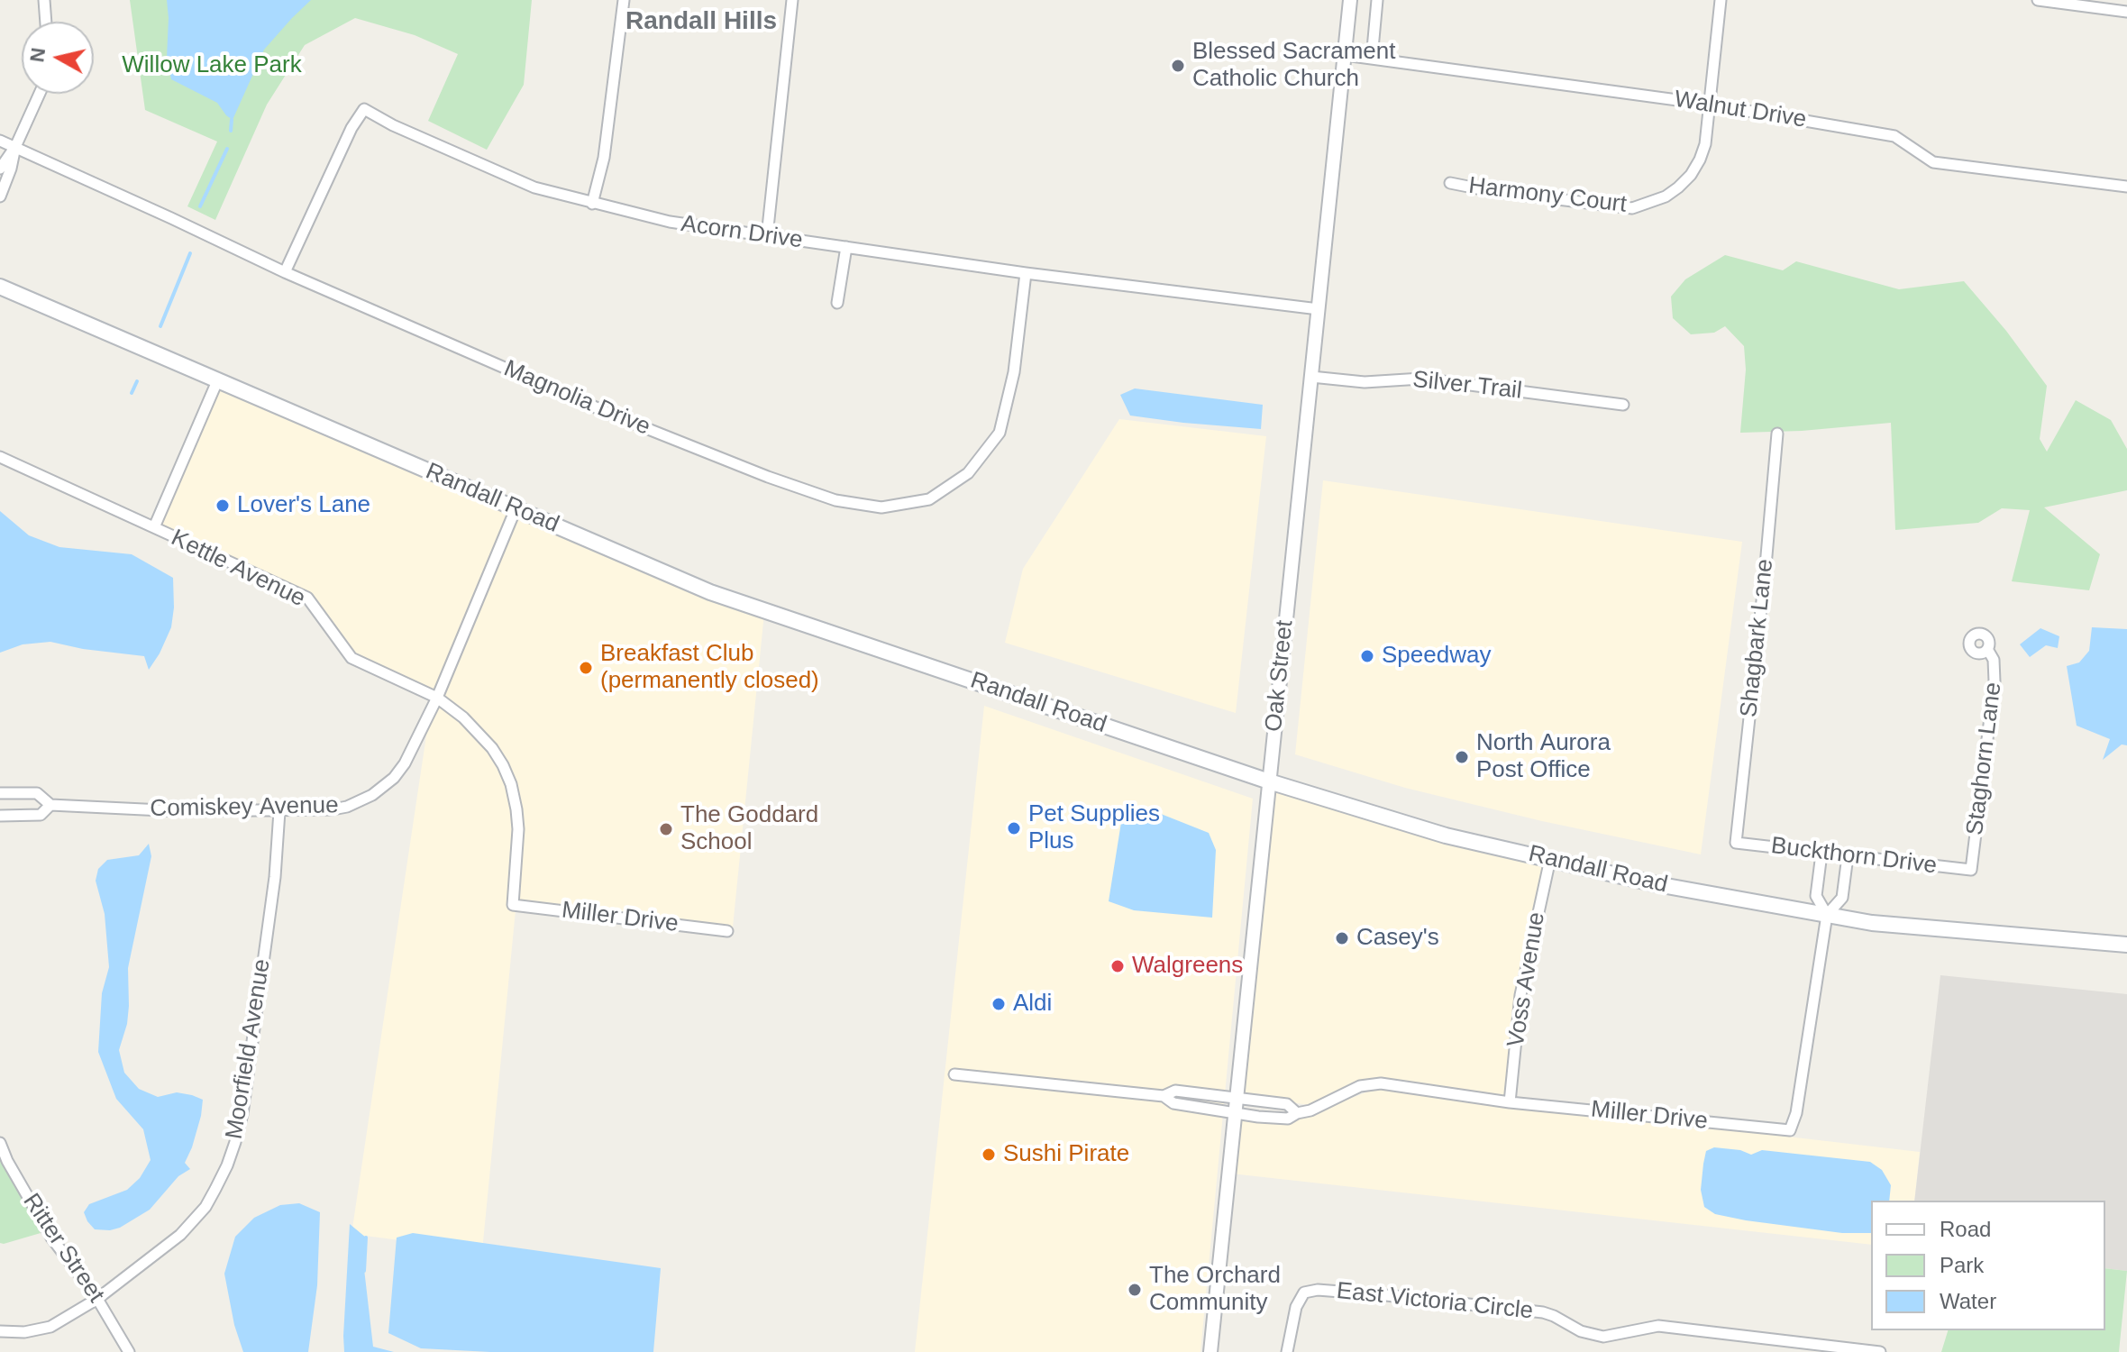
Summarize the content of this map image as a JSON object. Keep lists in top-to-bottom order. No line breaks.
{"streets":{"main road":["Randall Road"],"street":["Walnut Drive","Harmony Court","Acorn Drive","Silver Trail","Magnolia Drive","Kettle Avenue","Shagbark Lane","Oak Street","Staghorn Lane","Comiskey Avenue","Buckthorn Drive","Miller Drive","Voss Avenue","Moorfield Avenue","Ritter Street","East Victoria Circle"]},"crossings":[["Walnut Drive","Harmony Court"],["Walnut Drive","Oak Street"],["Acorn Drive","Magnolia Drive"],["Acorn Drive","Oak Street"],["Silver Trail","Oak Street"],["Randall Road","Oak Street"],["Randall Road","Comiskey Avenue"],["Randall Road","Miller Drive"],["Randall Road","Voss Avenue"],["Kettle Avenue","Comiskey Avenue"],["Kettle Avenue","Miller Drive"],["Shagbark Lane","Buckthorn Drive"],["Oak Street","Miller Drive"],["Staghorn Lane","Buckthorn Drive"],["Comiskey Avenue","Moorfield Avenue"],["Miller Drive","Voss Avenue"],["Moorfield Avenue","Ritter Street"]],"districts":["Randall Hills"],"parks":["Willow Lake Park"],"places":["Blessed Sacrament Catholic Church","Lover's Lane","Speedway","Breakfast Club (permanently closed)","North Aurora Post Office","Pet Supplies Plus","The Goddard School","Casey's","Walgreens","Aldi","Sushi Pirate","The Orchard Community"],"legend":["Road","Park","Water"],"north":"left"}
